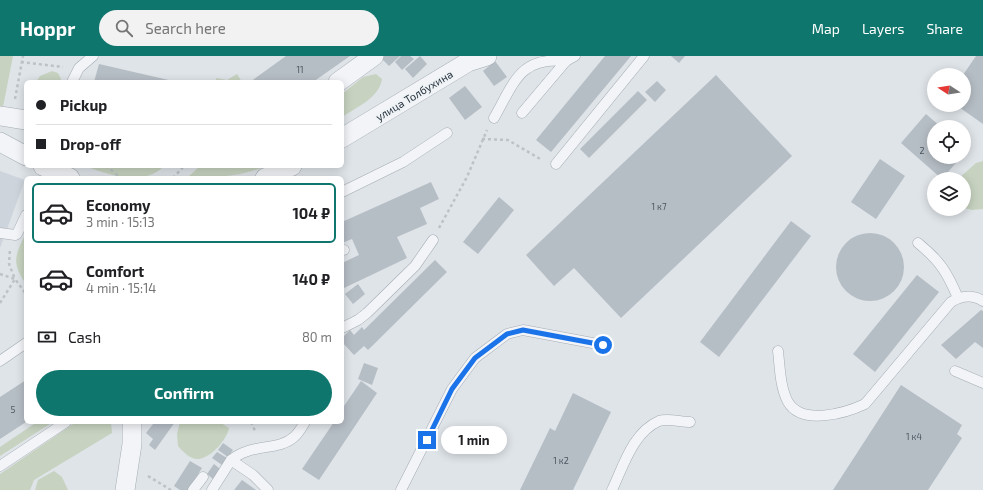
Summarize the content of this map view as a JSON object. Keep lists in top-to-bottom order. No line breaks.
{"streets":{"street":["улица Толбухина"]},"house_numbers":["11","2","1 к7","5","1 к4","1 к2"],"north":"left","page":{"header":"Hoppr","search":"Search here","nav":["Map","Layers","Share"],"banner":["Pickup","Drop-off"],"list":[{"name":"Economy","note":"3 min · 15:13","value":"104 ₽"},{"name":"Comfort","note":"4 min · 15:14","value":"140 ₽"}],"pay":["Cash","80 m"],"buttons":"Confirm","bubble":"1 min"}}
